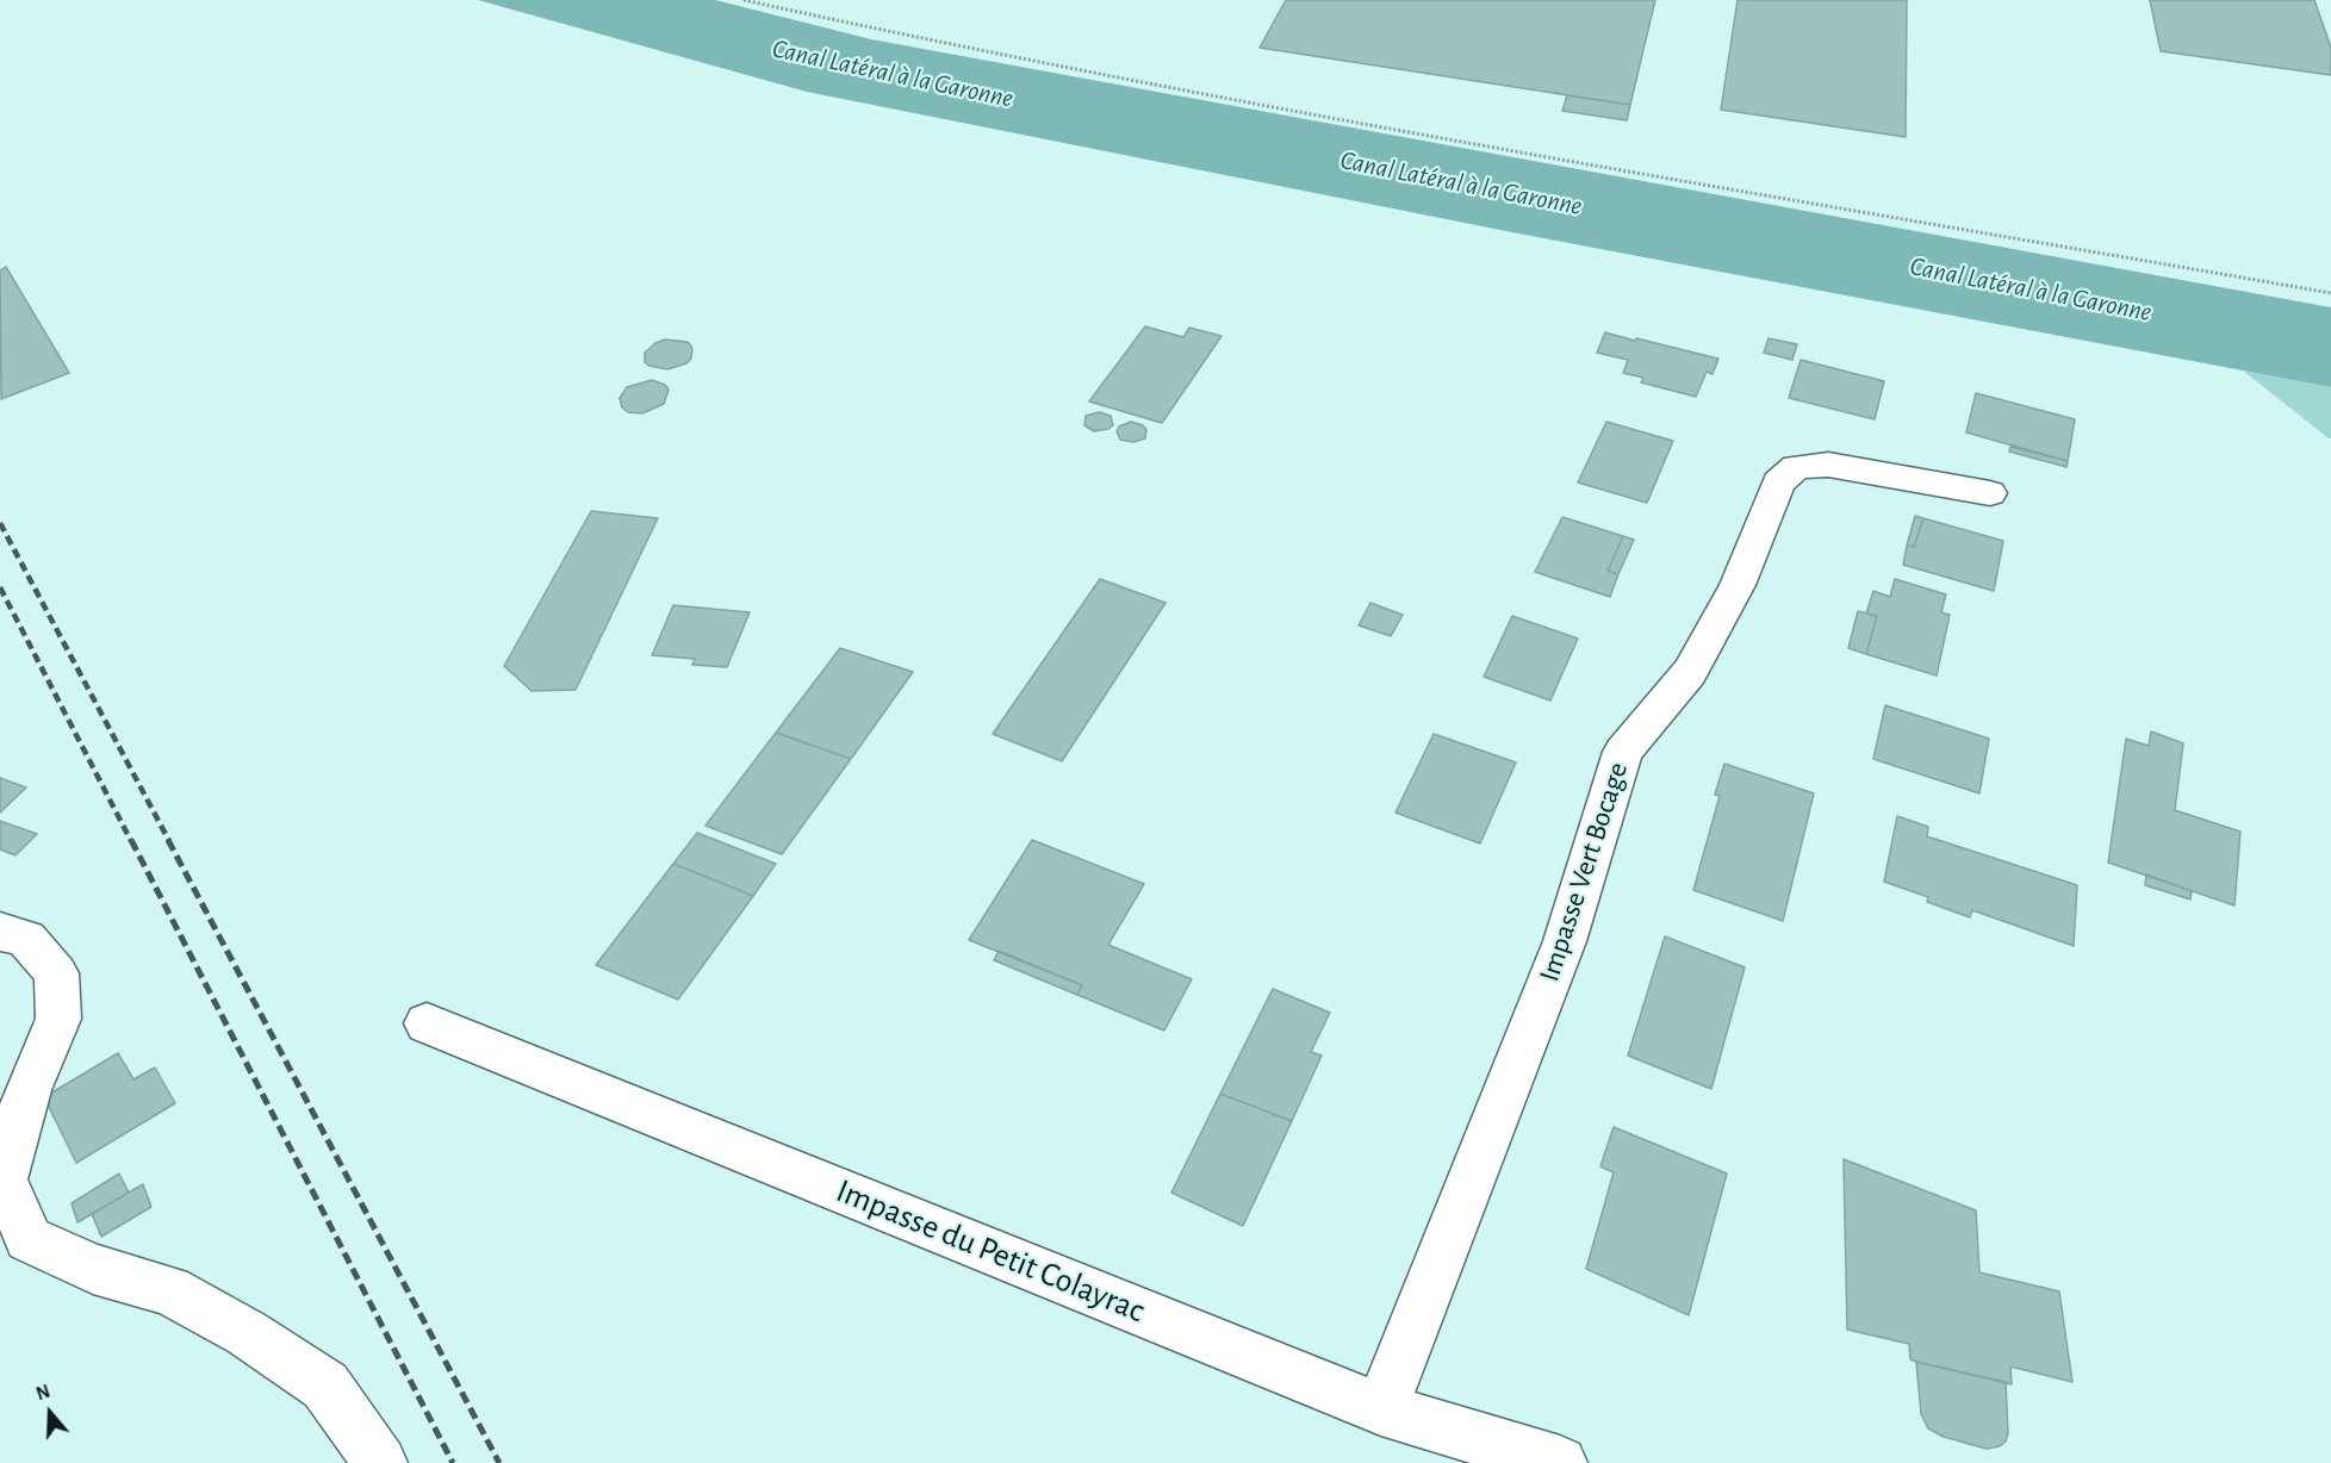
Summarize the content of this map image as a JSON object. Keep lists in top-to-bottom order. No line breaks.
{"streets":{"street":["Impasse Vert Bocage","Impasse du Petit Colayrac"]},"crossings":[["Impasse Vert Bocage","Impasse du Petit Colayrac"]],"water":["Canal Latéral à la Garonne"],"north":"top"}
